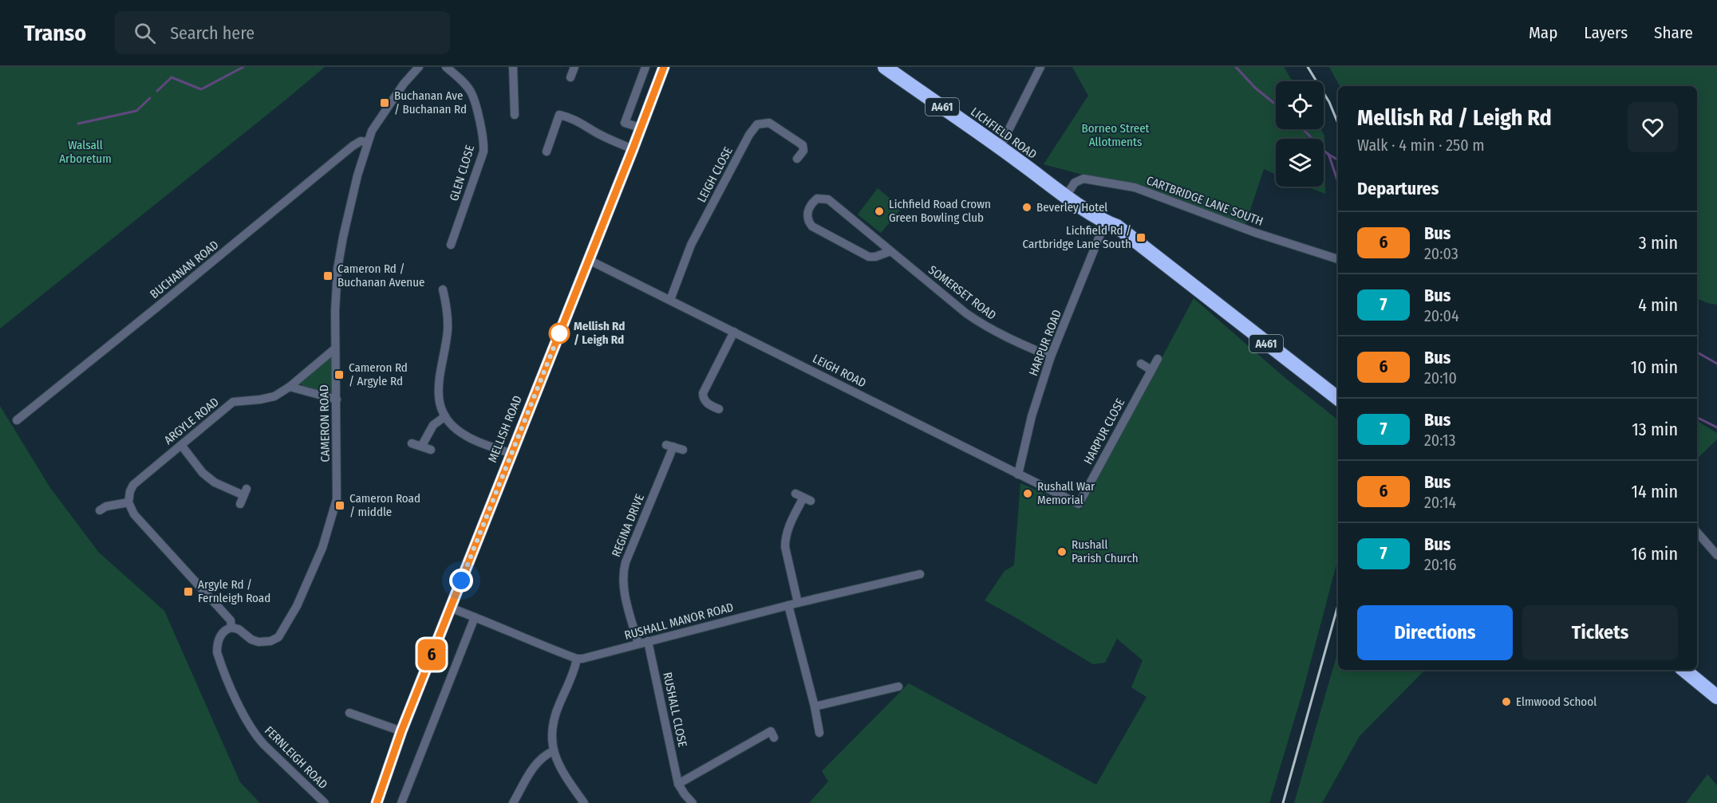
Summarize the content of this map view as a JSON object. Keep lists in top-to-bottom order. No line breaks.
{"streets":{"highway":["A461","LICHFIELD ROAD"],"main road":["MELLISH ROAD"],"street":["GLEN CLOSE","LEIGH CLOSE","CARTBRIDGE LANE SOUTH","BUCHANAN ROAD","SOMERSET ROAD","HARPUR ROAD","LEIGH ROAD","ARGYLE ROAD","CAMERON ROAD","HARPUR CLOSE","REGINA DRIVE","RUSHALL MANOR ROAD","RUSHALL CLOSE","FERNLEIGH ROAD"]},"crossings":[["LICHFIELD ROAD","CARTBRIDGE LANE SOUTH"],["LICHFIELD ROAD","HARPUR ROAD"],["LEIGH CLOSE","LEIGH ROAD"],["BUCHANAN ROAD","CAMERON ROAD"],["SOMERSET ROAD","HARPUR ROAD"],["HARPUR ROAD","LEIGH ROAD"],["LEIGH ROAD","MELLISH ROAD"],["LEIGH ROAD","HARPUR CLOSE"],["ARGYLE ROAD","CAMERON ROAD"],["CAMERON ROAD","FERNLEIGH ROAD"],["REGINA DRIVE","RUSHALL MANOR ROAD"],["RUSHALL MANOR ROAD","RUSHALL CLOSE"]],"parks":["Borneo Street Allotments","Walsall Arboretum"],"places":{"transit":["Buchanan Ave / Buchanan Rd","Lichfield Rd / Cartbridge Lane South","Cameron Rd / Buchanan Avenue","Cameron Rd / Argyle Rd","Cameron Road / middle","Argyle Rd / Fernleigh Road"],"other":["Beverley Hotel","Lichfield Road Crown Green Bowling Club","Mellish Rd / Leigh Rd","Rushall War Memorial","Rushall Parish Church","Elmwood School"]},"lines":["bus line 6"],"page":{"header":"Transo","search":"Search here","nav":["Map","Layers","Share"],"on_map":"6","heading":[["Mellish Rd / Leigh Rd","Walk · 4 min · 250 m"],"Departures"],"list":[{"mark":"6","name":"Bus","note":"20:03","value":"3 min"},{"mark":"7","name":"Bus","note":"20:04","value":"4 min"},{"mark":"6","name":"Bus","note":"20:10","value":"10 min"},{"mark":"7","name":"Bus","note":"20:13","value":"13 min"},{"mark":"6","name":"Bus","note":"20:14","value":"14 min"},{"mark":"7","name":"Bus","note":"20:16","value":"16 min"}],"buttons":["Directions","Tickets"]}}
